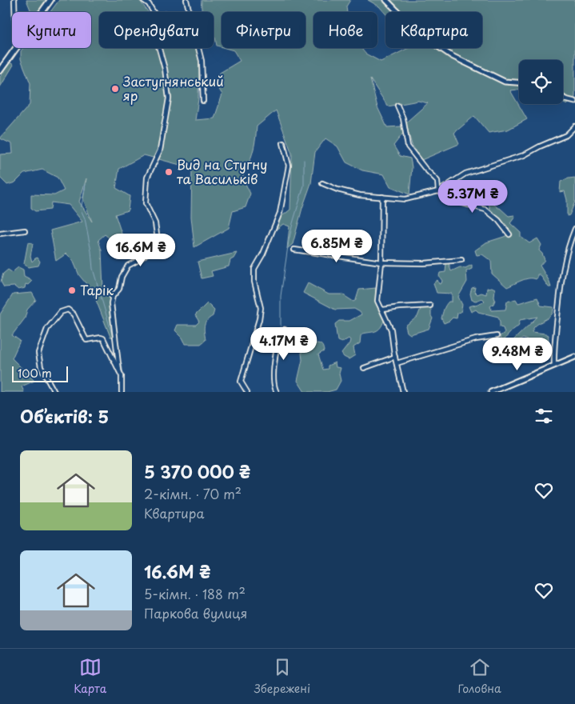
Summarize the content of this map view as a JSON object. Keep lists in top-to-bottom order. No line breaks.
{"places":["Застугнянський яр","Вид на Стугну та Васильків","Тарік"],"scale_bar":"100 m","page":{"chip":["Купити","Орендувати","Фільтри","Нове","Квартира"],"price":["5.37M ₴","6.85M ₴","16.6M ₴","4.17M ₴","9.48M ₴"],"scale":"100 m","heading":"Об’єктів: 5","list":[{"name":"5 370 000 ₴","note":"2-кімн. · 70 m² · Квартира"},{"name":"16.6M ₴","note":"5-кімн. · 188 m² · Паркова вулиця"}],"tabs":["Карта","Збережені","Головна"]}}
